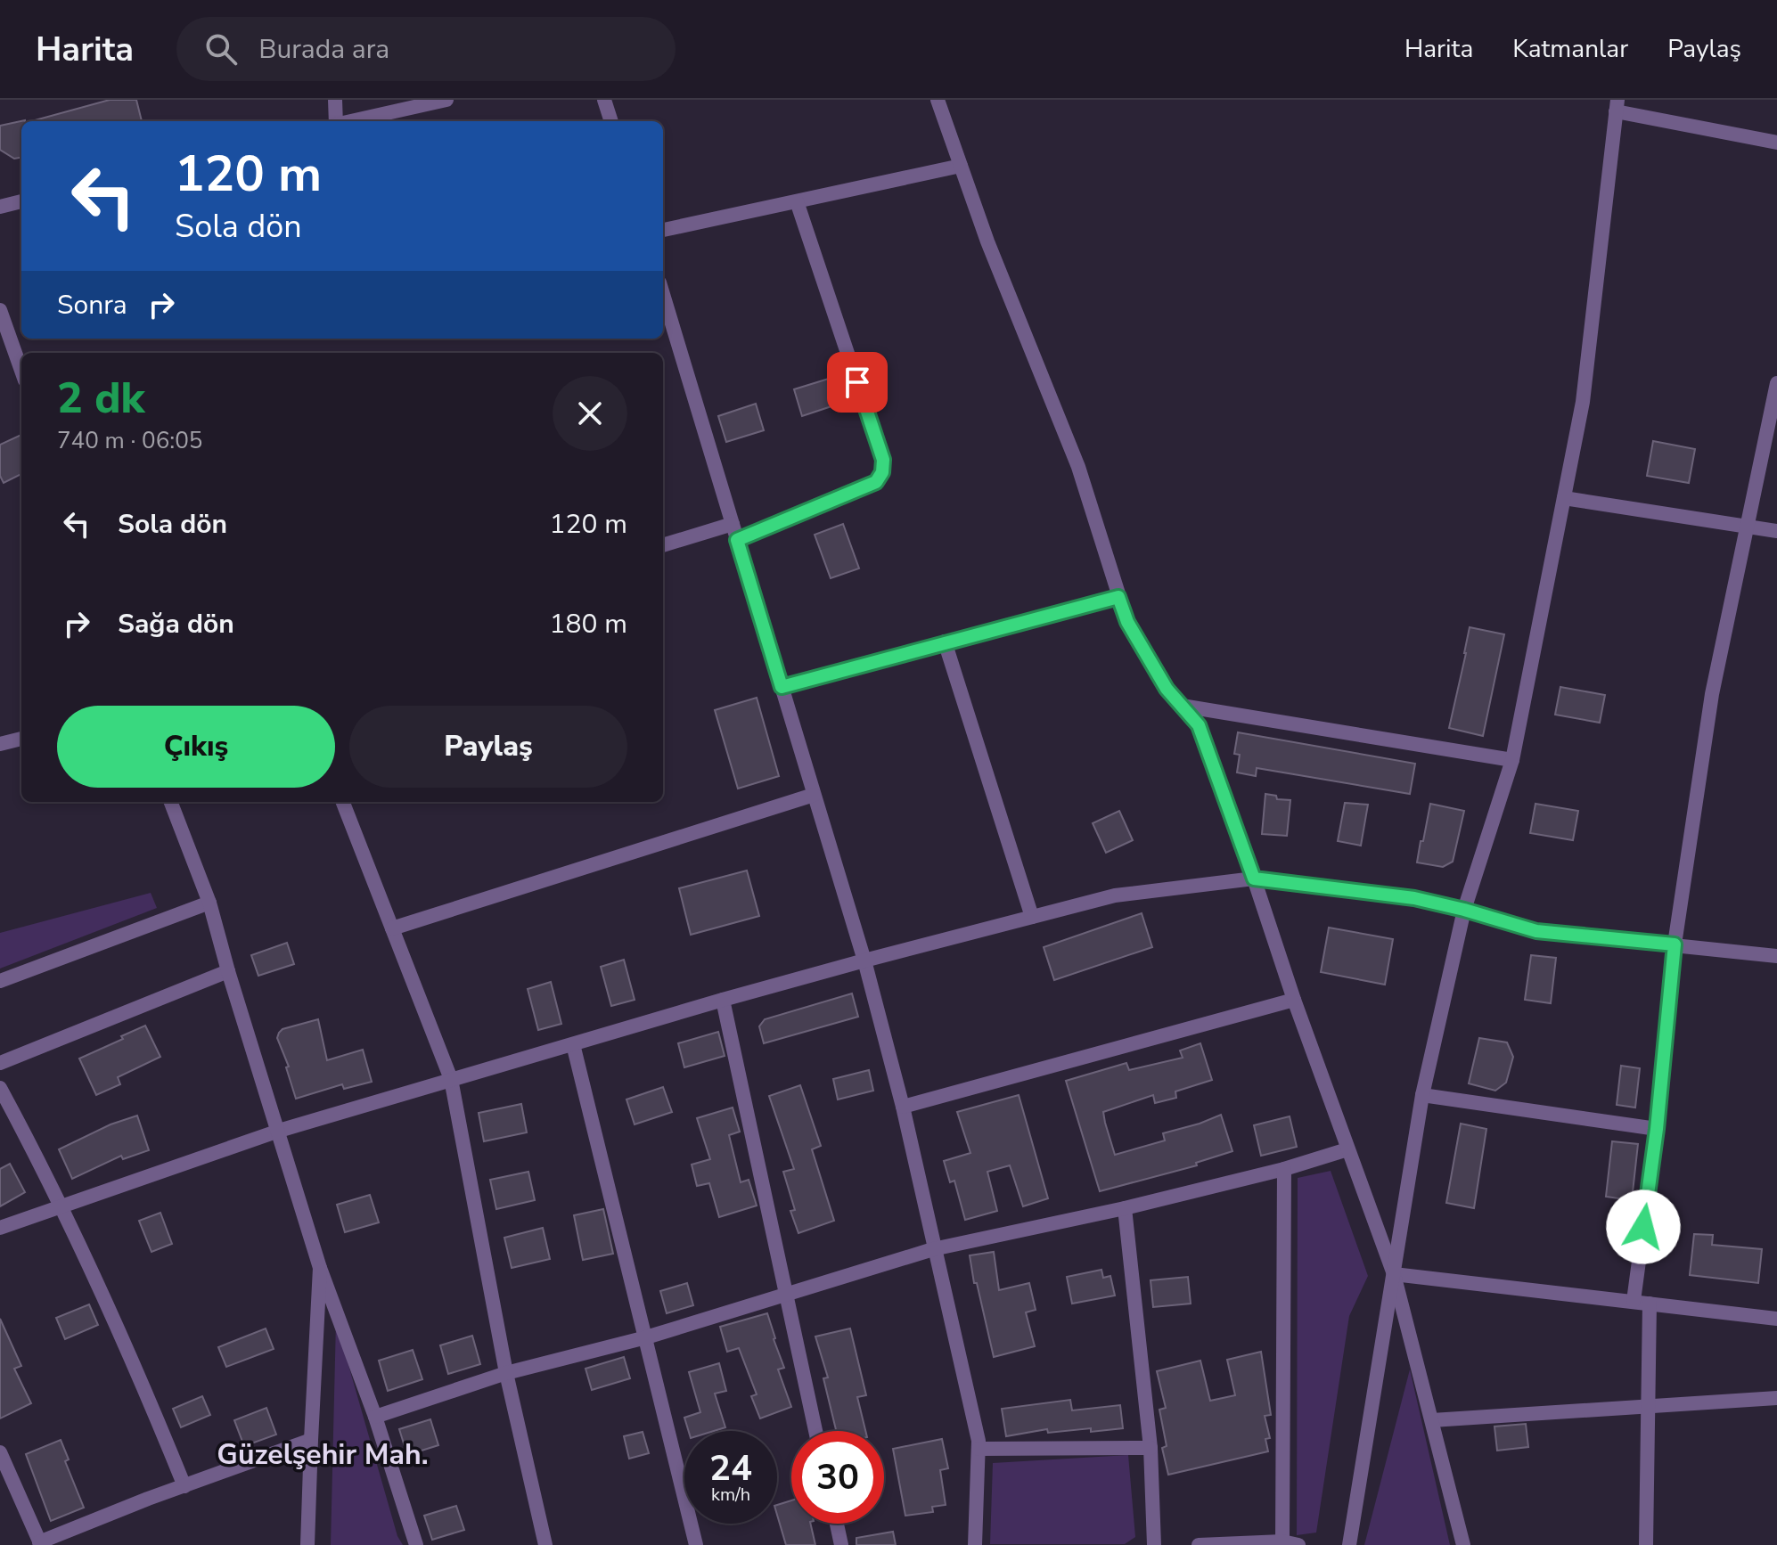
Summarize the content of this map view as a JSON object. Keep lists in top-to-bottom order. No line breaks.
{"districts":["Güzelşehir Mah."],"page":{"header":"Harita","search":"Burada ara","nav":["Harita","Katmanlar","Paylaş"],"turn":["120 m","Sola dön"],"then":"Sonra","heading":["2 dk","740 m · 06:05"],"list":[{"name":"Sola dön","value":"120 m"},{"name":"Sağa dön","value":"180 m"}],"buttons":["Çıkış","Paylaş"],"speed":"24 km/h","limit":"30"}}
